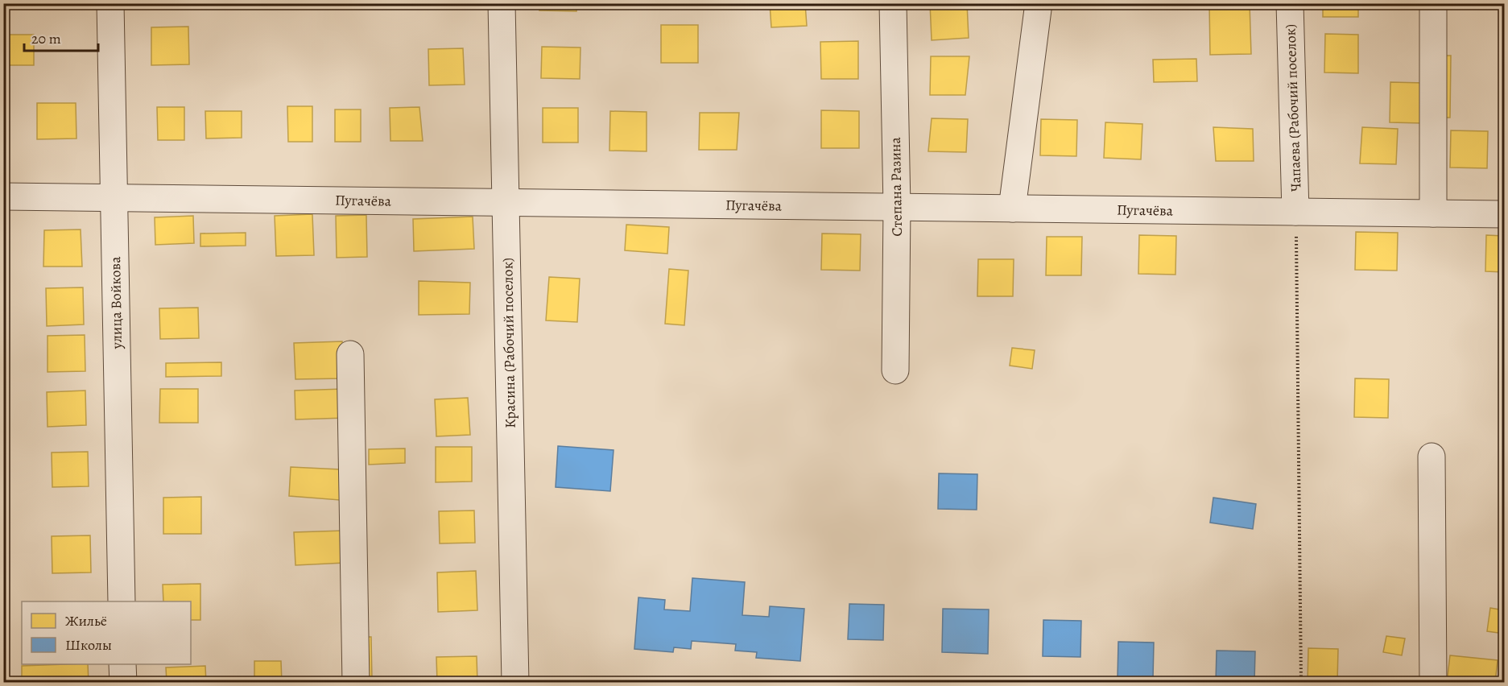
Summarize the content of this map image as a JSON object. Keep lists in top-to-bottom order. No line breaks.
{"streets":{"street":["Чапаева (Рабочий поселок)","Степана Разина","Пугачёва","улица Войкова","Красина (Рабочий поселок)"]},"crossings":[["Чапаева (Рабочий поселок)","Пугачёва"],["Степана Разина","Пугачёва"],["Пугачёва","улица Войкова"],["Пугачёва","Красина (Рабочий поселок)"]],"legend":["Жильё","Школы"],"scale_bar":"20 m"}
